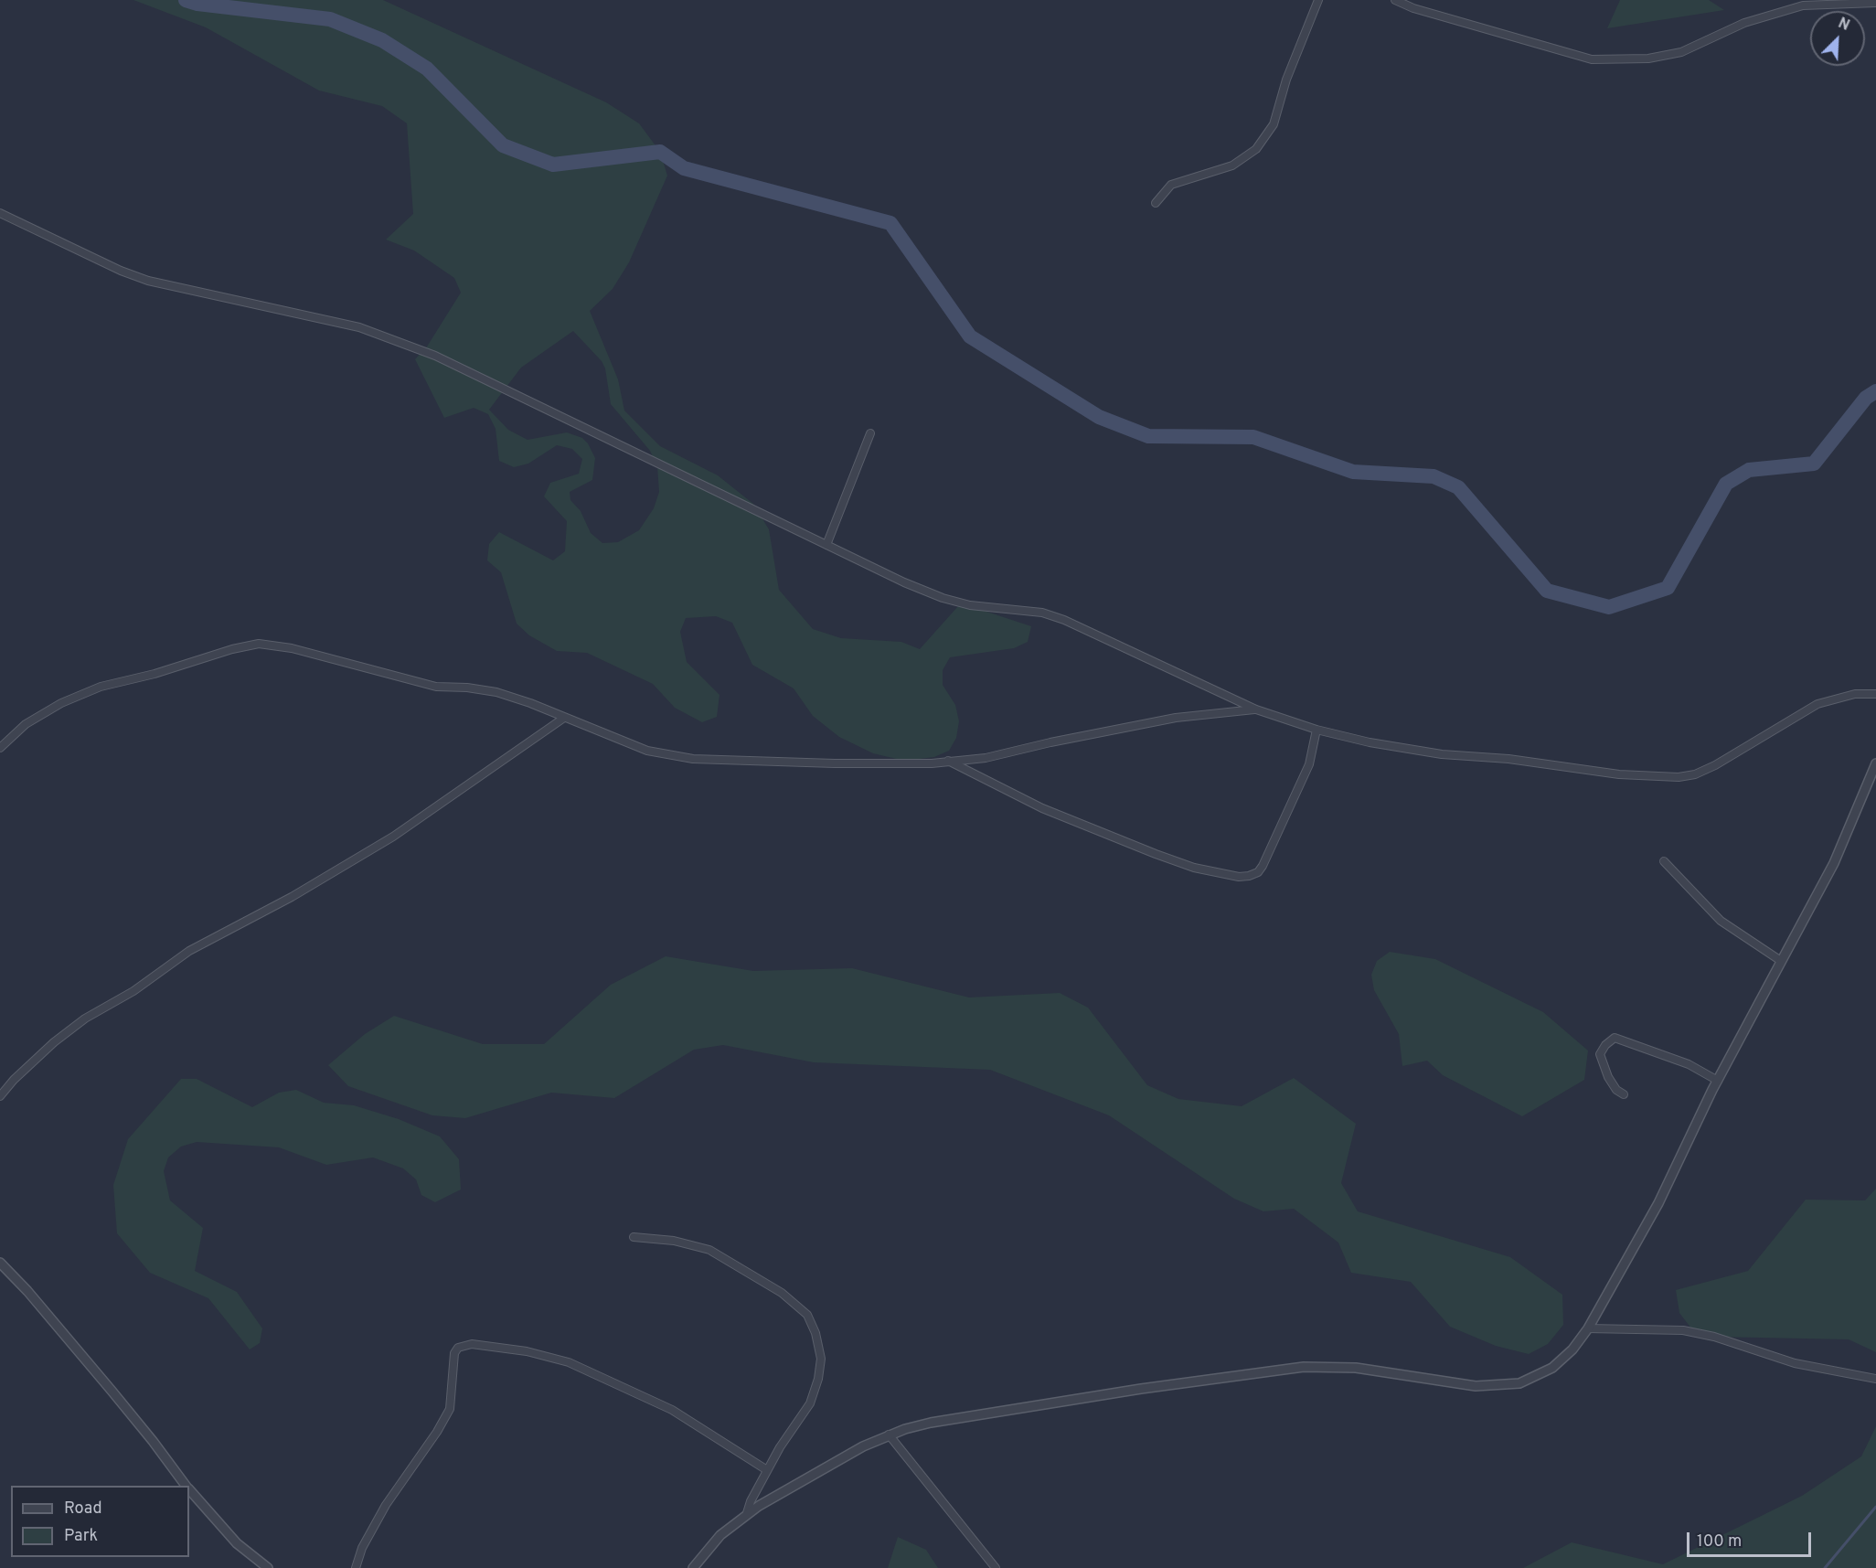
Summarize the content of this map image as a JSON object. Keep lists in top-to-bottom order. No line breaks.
{"legend":["Road","Park"],"scale_bar":"100 m","north":"top right"}
